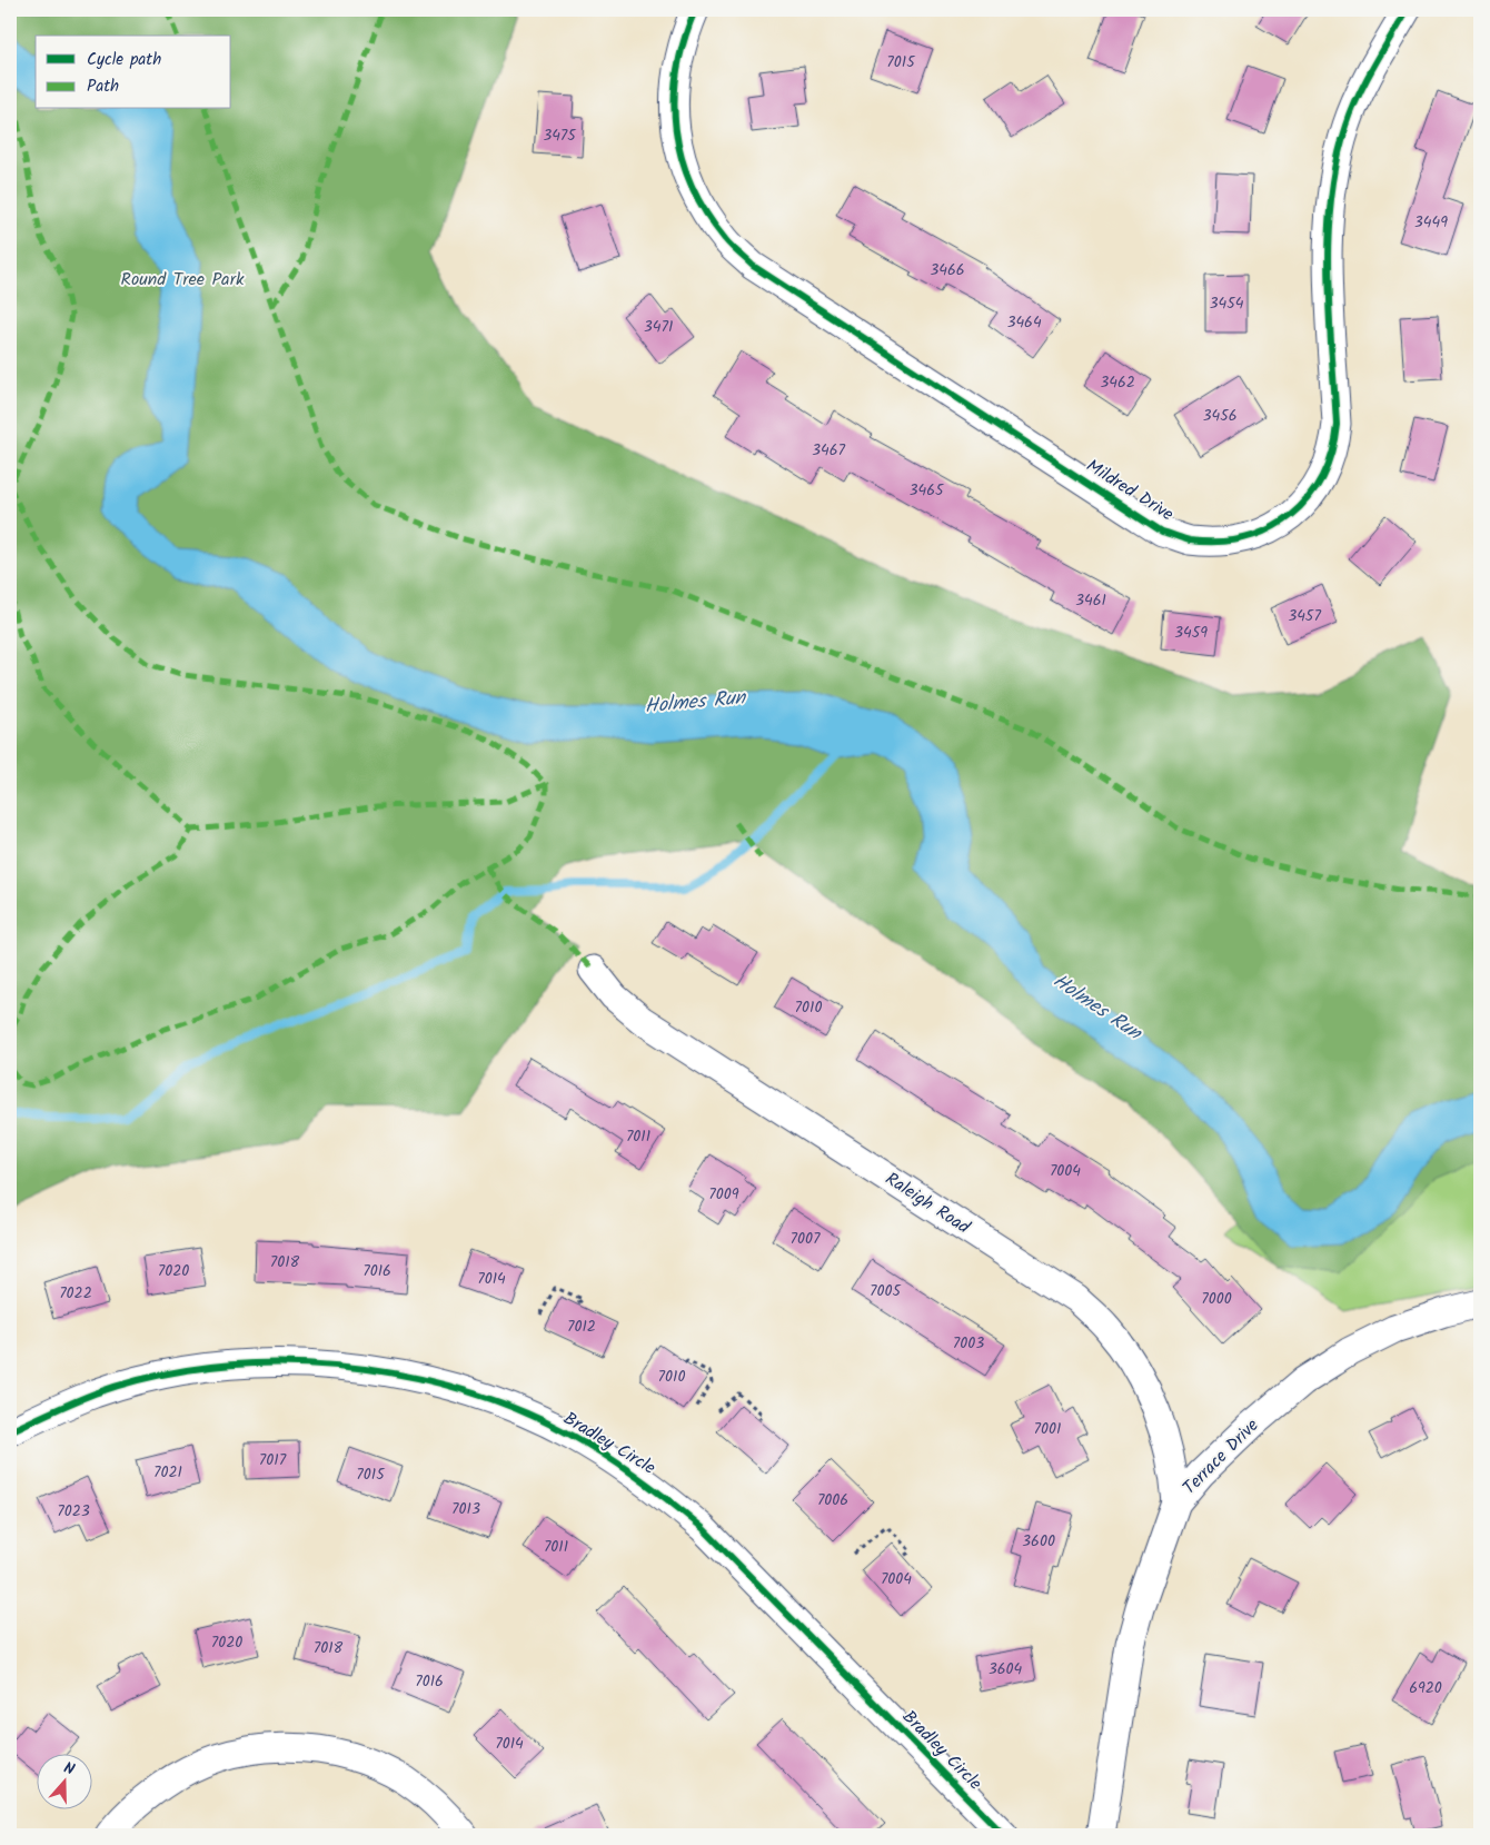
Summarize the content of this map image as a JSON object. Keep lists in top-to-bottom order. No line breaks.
{"streets":{"street":["Mildred Drive","Raleigh Road","Bradley Circle","Terrace Drive"]},"crossings":[["Raleigh Road","Terrace Drive"]],"water":["Holmes Run"],"parks":["Round Tree Park"],"house_numbers":["7015","3475","3449","3466","3454","3464","3471","3462","3456","3467","3465","3461","3457","3459","7010","7011","7004","7009","7007","7018","7020","7016","7014","7005","7022","7000","7012","7003","7010","7001","7017","7021","7015","7006","7013","7023","3600","7011","7004","7020","7018","3604","7016","6920","7014"],"legend":["Cycle path","Path"],"north":"top"}
